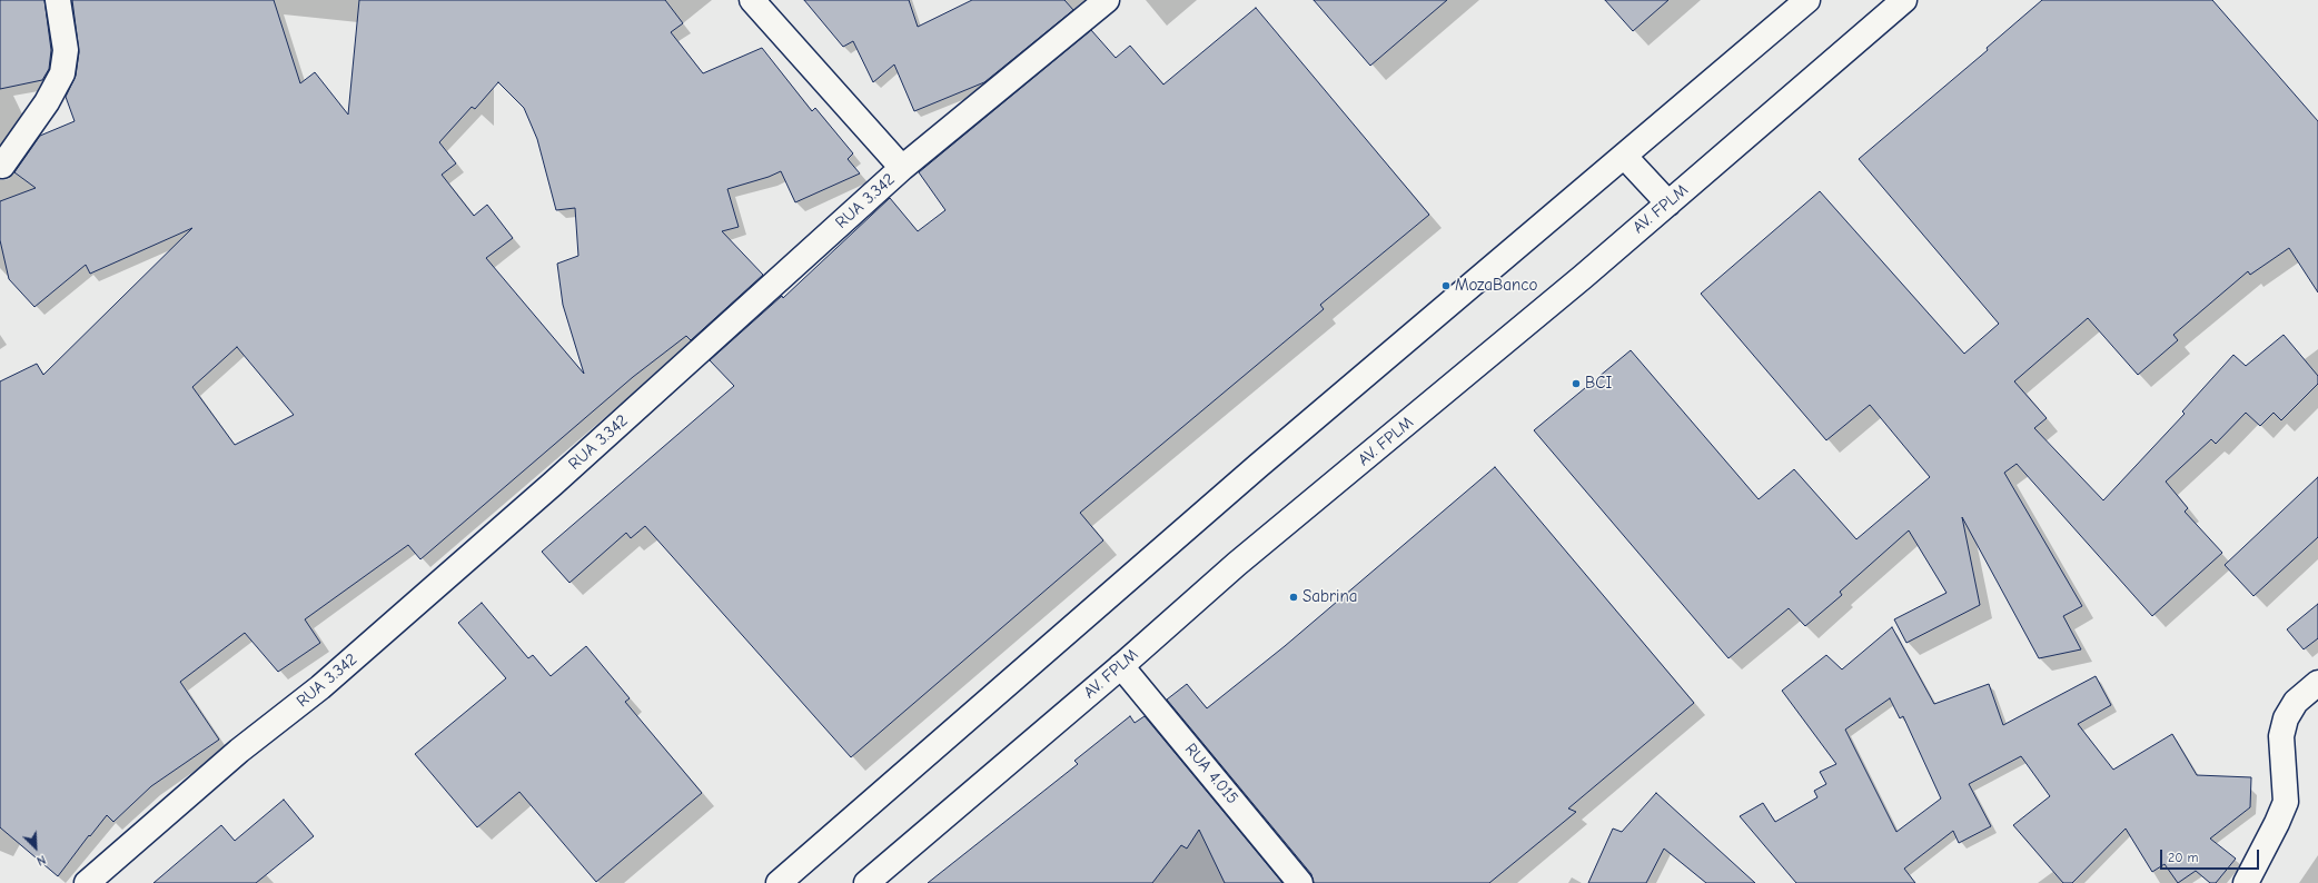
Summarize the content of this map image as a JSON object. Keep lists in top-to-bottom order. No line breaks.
{"streets":{"main road":["RUA 3.342","AV. FPLM","RUA 4.015"]},"crossings":[["AV. FPLM","RUA 4.015"]],"places":["MozaBanco","BCI","Sabrina"],"scale_bar":"20 m","north":"bottom right"}
